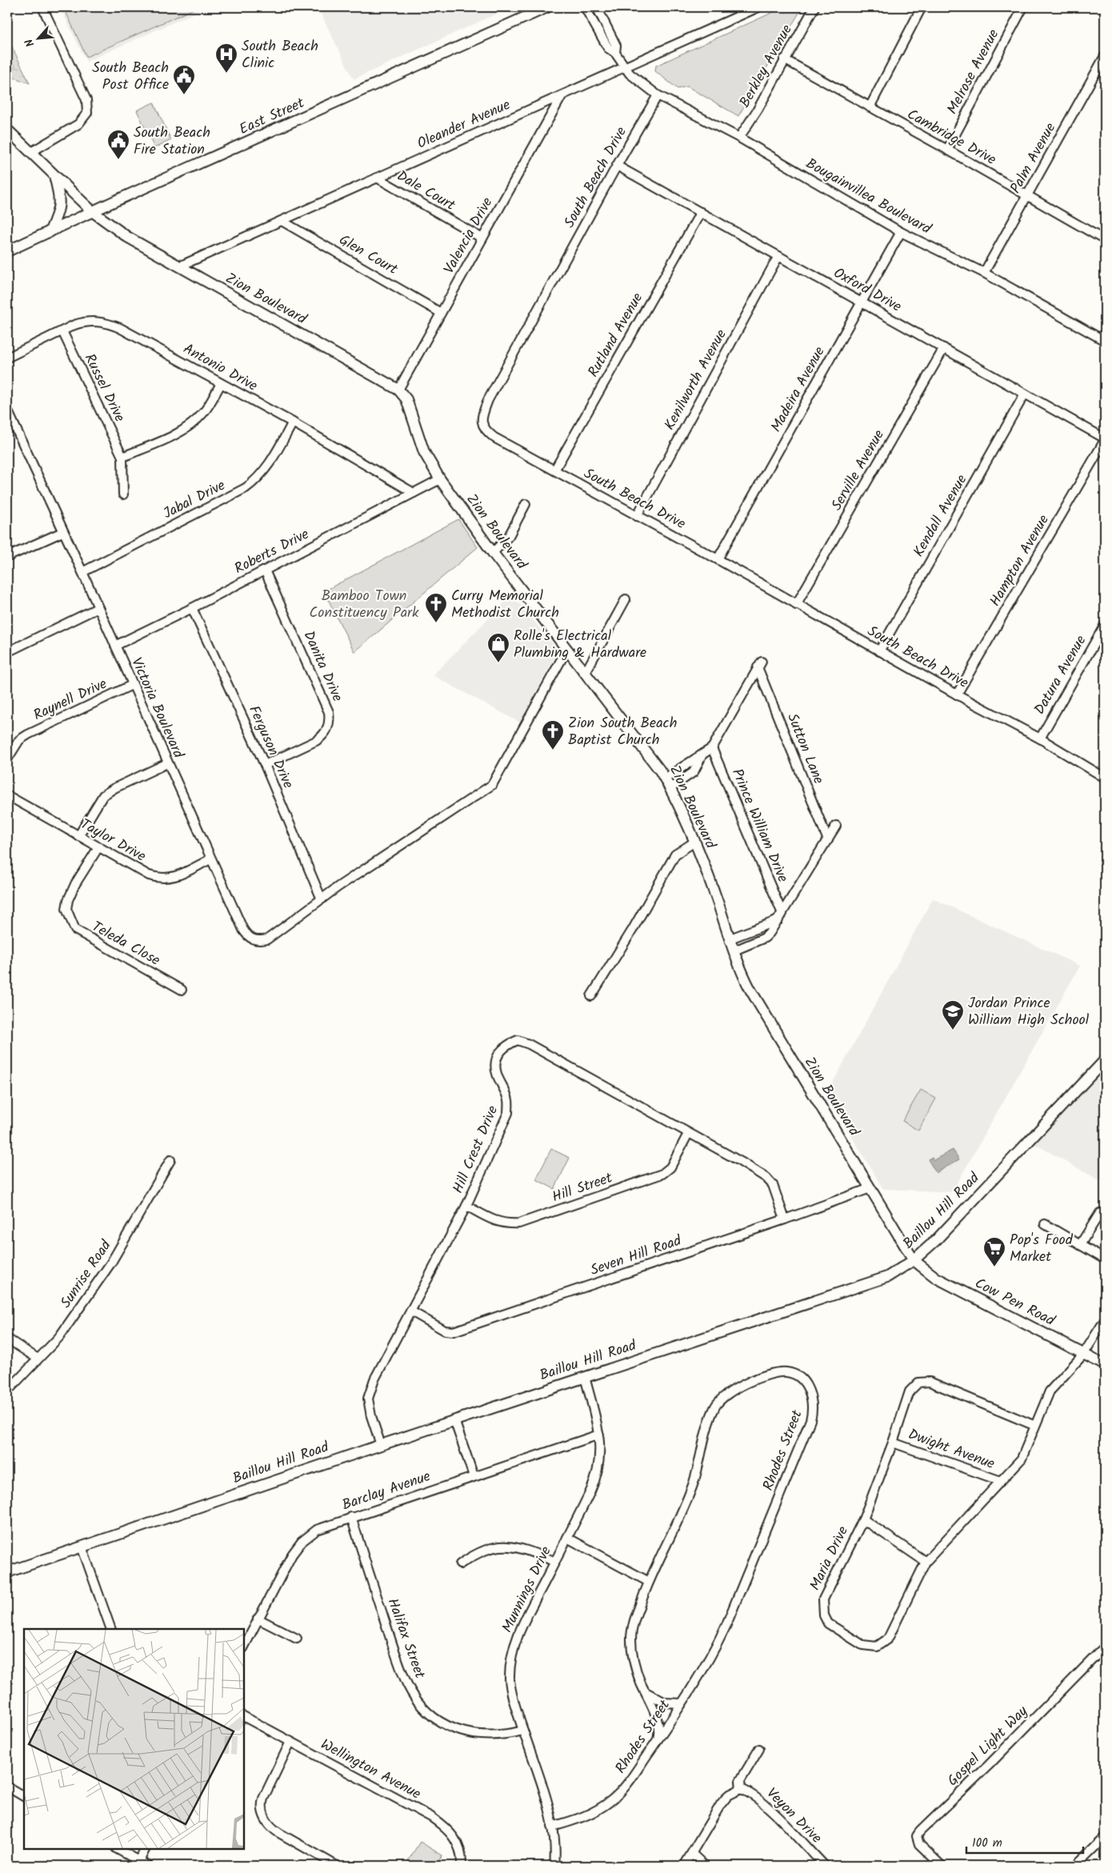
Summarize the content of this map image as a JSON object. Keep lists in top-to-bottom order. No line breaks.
{"streets":{"main road":["East Street","Zion Boulevard","Baillou Hill Road","Cow Pen Road"],"street":["Berkley Avenue","Melrose Avenue","Oleander Avenue","Cambridge Drive","Palm Avenue","South Beach Drive","Dale Court","Bougainvillea Boulevard","Valencia Drive","Glen Court","Oxford Drive","Rutland Avenue","Antonio Drive","Kenilworth Avenue","Russel Drive","Madeira Avenue","Serville Avenue","Jabal Drive","Kendall Avenue","Roberts Drive","Hampton Avenue","Danita Drive","Datura Avenue","Raynell Drive","Victoria Boulevard","Ferguson Drive","Sutton Lane","Prince William Drive","Taylor Drive","Teleda Close","Hill Crest Drive","Hill Street","Seven Hill Road","Sunrise Road","Dwight Avenue","Rhodes Street","Barclay Avenue","Maria Drive","Munnings Drive","Halifax Street","Gospel Light Way","Wellington Avenue","Veyon Drive"]},"crossings":[["Berkley Avenue","Cambridge Drive"],["Berkley Avenue","Bougainvillea Boulevard"],["Melrose Avenue","Cambridge Drive"],["East Street","Zion Boulevard"],["Oleander Avenue","Dale Court"],["Oleander Avenue","Bougainvillea Boulevard"],["Oleander Avenue","Valencia Drive"],["Oleander Avenue","Glen Court"],["Oleander Avenue","Zion Boulevard"],["Cambridge Drive","Palm Avenue"],["Palm Avenue","Bougainvillea Boulevard"],["South Beach Drive","Bougainvillea Boulevard"],["South Beach Drive","Oxford Drive"],["South Beach Drive","Rutland Avenue"],["South Beach Drive","Kenilworth Avenue"],["South Beach Drive","Madeira Avenue"],["South Beach Drive","Serville Avenue"],["South Beach Drive","Kendall Avenue"],["South Beach Drive","Hampton Avenue"],["South Beach Drive","Datura Avenue"],["Dale Court","Valencia Drive"],["Bougainvillea Boulevard","Madeira Avenue"],["Valencia Drive","Glen Court"],["Valencia Drive","Zion Boulevard"],["Oxford Drive","Rutland Avenue"],["Oxford Drive","Kenilworth Avenue"],["Oxford Drive","Madeira Avenue"],["Oxford Drive","Serville Avenue"],["Oxford Drive","Kendall Avenue"],["Oxford Drive","Hampton Avenue"],["Zion Boulevard","Roberts Drive"],["Zion Boulevard","Baillou Hill Road"],["Zion Boulevard","Seven Hill Road"],["Zion Boulevard","Cow Pen Road"],["Antonio Drive","Russel Drive"],["Antonio Drive","Jabal Drive"],["Antonio Drive","Roberts Drive"],["Jabal Drive","Victoria Boulevard"],["Roberts Drive","Danita Drive"],["Roberts Drive","Victoria Boulevard"],["Roberts Drive","Ferguson Drive"],["Danita Drive","Ferguson Drive"],["Raynell Drive","Victoria Boulevard"],["Victoria Boulevard","Ferguson Drive"],["Victoria Boulevard","Taylor Drive"],["Sutton Lane","Prince William Drive"],["Taylor Drive","Teleda Close"],["Hill Crest Drive","Hill Street"],["Hill Crest Drive","Baillou Hill Road"],["Hill Crest Drive","Seven Hill Road"],["Baillou Hill Road","Cow Pen Road"],["Baillou Hill Road","Munnings Drive"],["Cow Pen Road","Maria Drive"],["Dwight Avenue","Maria Drive"],["Rhodes Street","Munnings Drive"],["Barclay Avenue","Munnings Drive"],["Barclay Avenue","Halifax Street"],["Munnings Drive","Halifax Street"]],"parks":["Bamboo Town Constituency Park"],"places":{"hospital":["South Beach Clinic"],"public building":["South Beach Post Office","South Beach Fire Station"],"church":["Curry Memorial Methodist Church","Zion South Beach Baptist Church"],"shop":["Rolle's Electrical Plumbing & Hardware"],"school or university":["Jordan Prince William High School"],"supermarket":["Pop's Food Market"]},"scale_bar":"100 m","north":"bottom left"}
